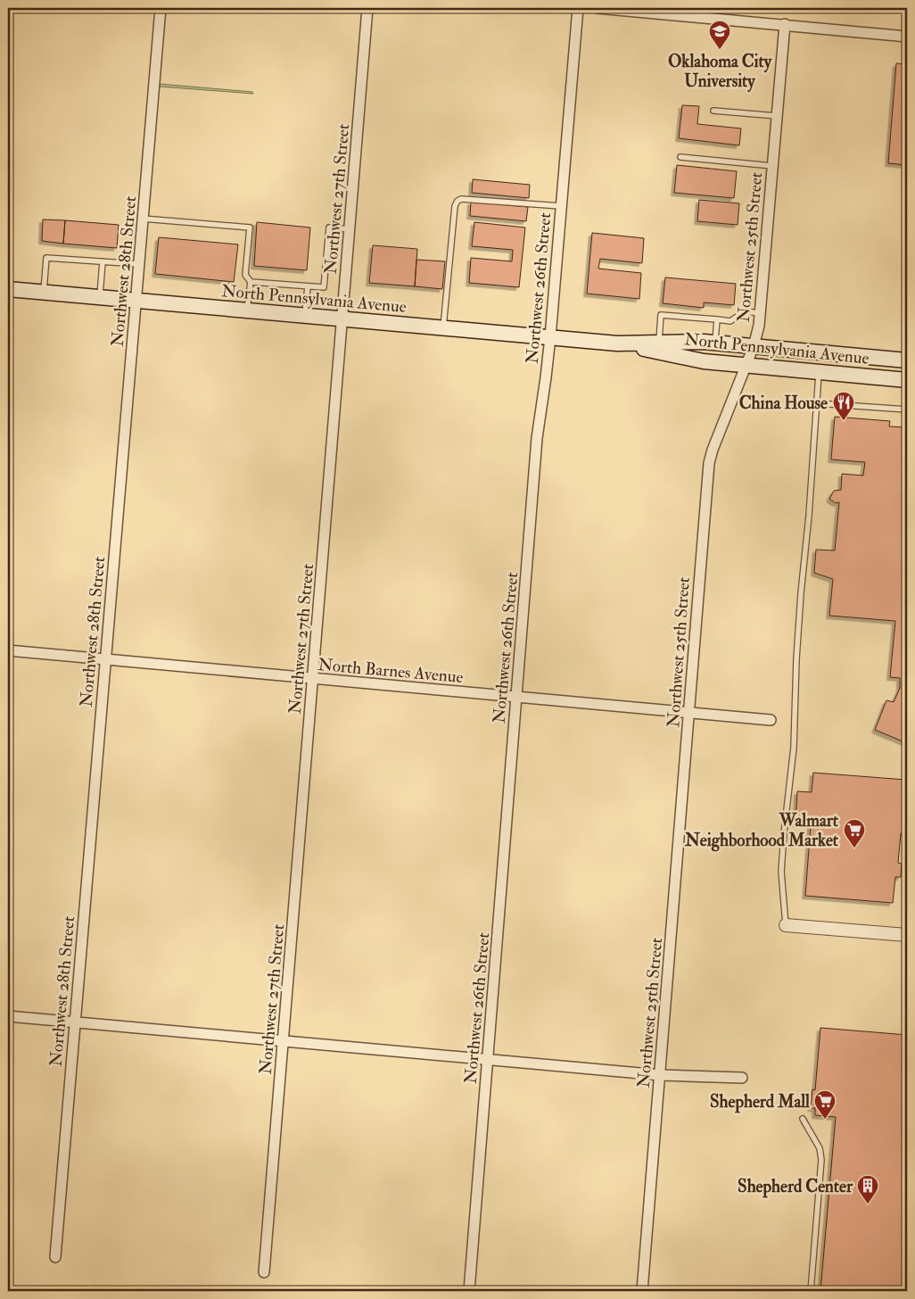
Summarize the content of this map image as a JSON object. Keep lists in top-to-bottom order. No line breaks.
{"streets":{"main road":["North Pennsylvania Avenue"],"street":["Northwest 27th Street","Northwest 25th Street","Northwest 28th Street","Northwest 26th Street","North Barnes Avenue"]},"crossings":[["Northwest 27th Street","North Pennsylvania Avenue"],["Northwest 27th Street","North Barnes Avenue"],["Northwest 25th Street","North Pennsylvania Avenue"],["Northwest 25th Street","North Barnes Avenue"],["Northwest 28th Street","North Pennsylvania Avenue"],["Northwest 28th Street","North Barnes Avenue"],["Northwest 26th Street","North Pennsylvania Avenue"],["Northwest 26th Street","North Barnes Avenue"]],"places":{"school or university":["Oklahoma City University"],"restaurant":["China House"],"supermarket":["Walmart Neighborhood Market","Shepherd Mall"],"building":["Shepherd Center"]}}
